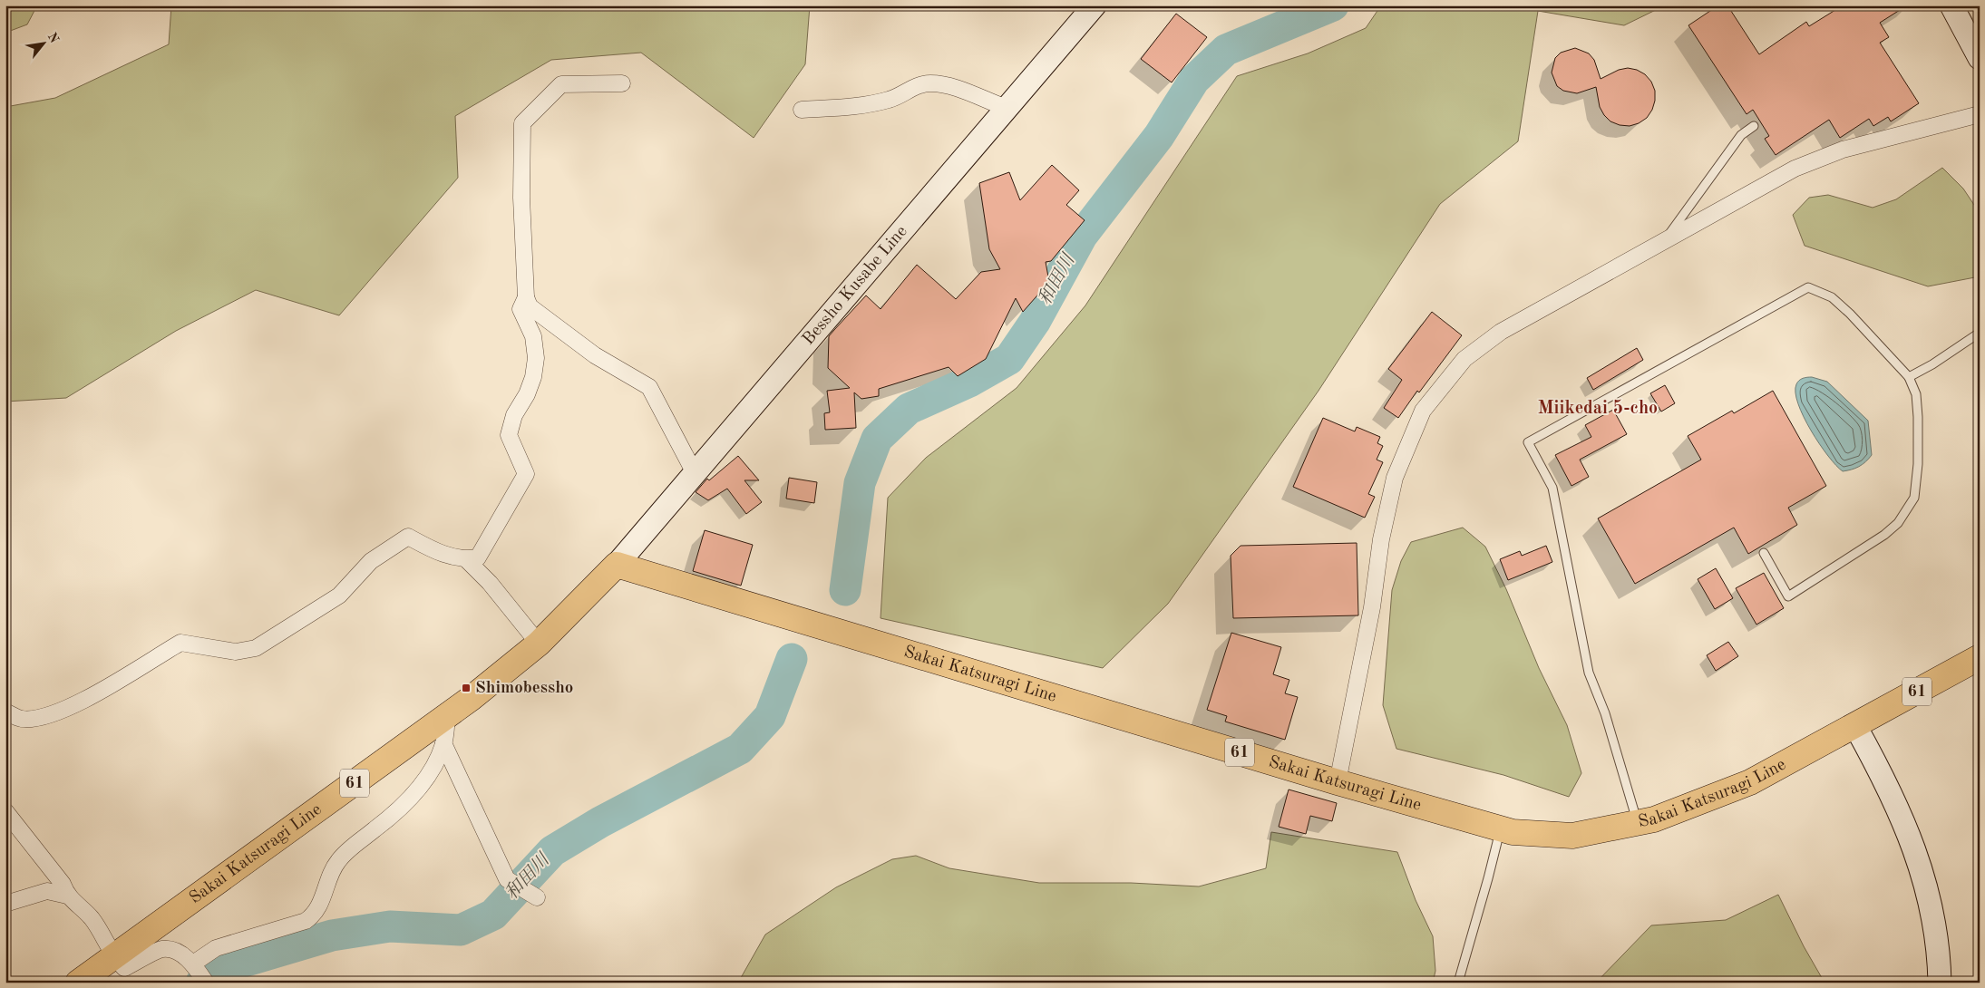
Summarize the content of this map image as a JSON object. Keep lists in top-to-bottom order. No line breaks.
{"streets":{"main road":["Bessho Kusabe Line","Sakai Katsuragi Line","61"]},"crossings":[["Bessho Kusabe Line","Sakai Katsuragi Line"]],"districts":["Miikedai 5-cho"],"water":["和田川"],"places":{"transit":["Shimobessho"]},"north":"top right"}
